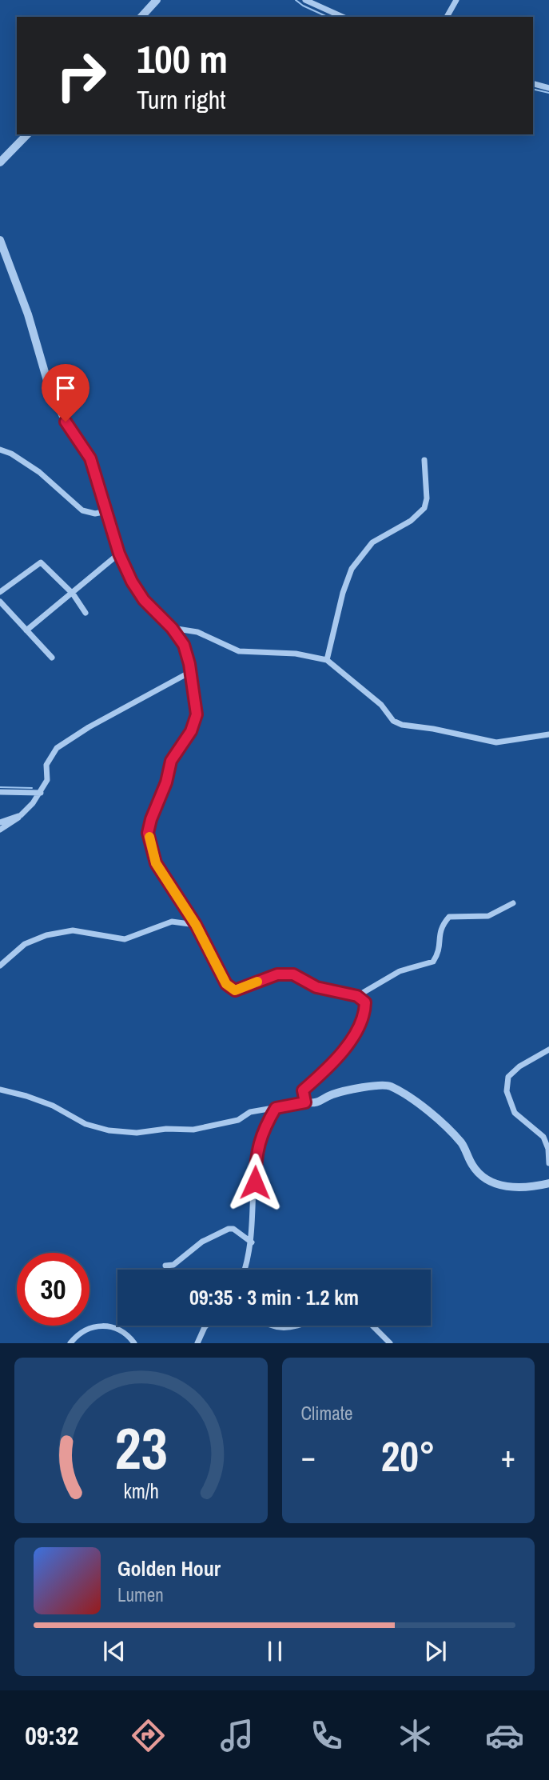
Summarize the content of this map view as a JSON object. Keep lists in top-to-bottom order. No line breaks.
{"page":{"turn":["100 m","Turn right"],"limit":"30","trip":"09:35 · 3 min · 1.2 km","tile":"Climate","heat":["−","20°","+"],"song":["Golden Hour","Lumen"],"tabs":"09:32","gauge":["23","km/h"]}}
